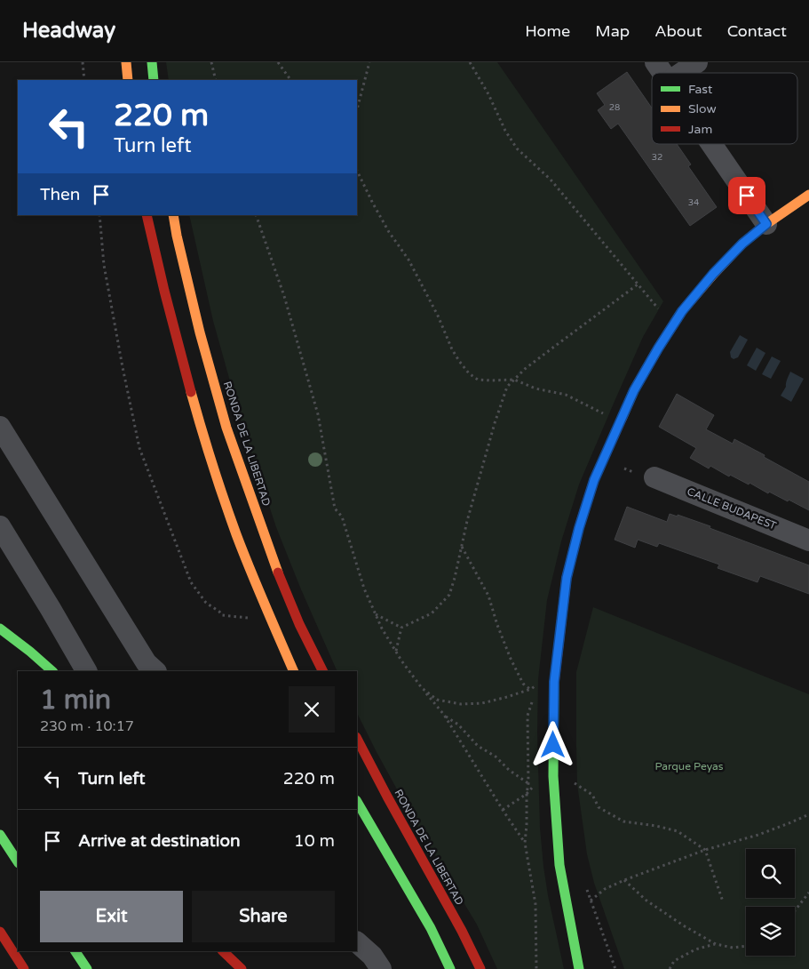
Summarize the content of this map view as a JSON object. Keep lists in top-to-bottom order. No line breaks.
{"streets":{"main road":["RONDA DE LA LIBERTAD"],"street":["CALLE BUDAPEST"]},"parks":["Parque Peyas"],"house_numbers":["28","32","34"],"legend":["Fast","Slow","Jam"],"page":{"header":"Headway","nav":["Home","Map","About","Contact"],"turn":["220 m","Turn left"],"then":"Then","heading":["1 min","230 m · 10:17"],"list":[{"name":"Turn left","value":"220 m"},{"name":"Arrive at destination","value":"10 m"}],"buttons":["Exit","Share"]}}
